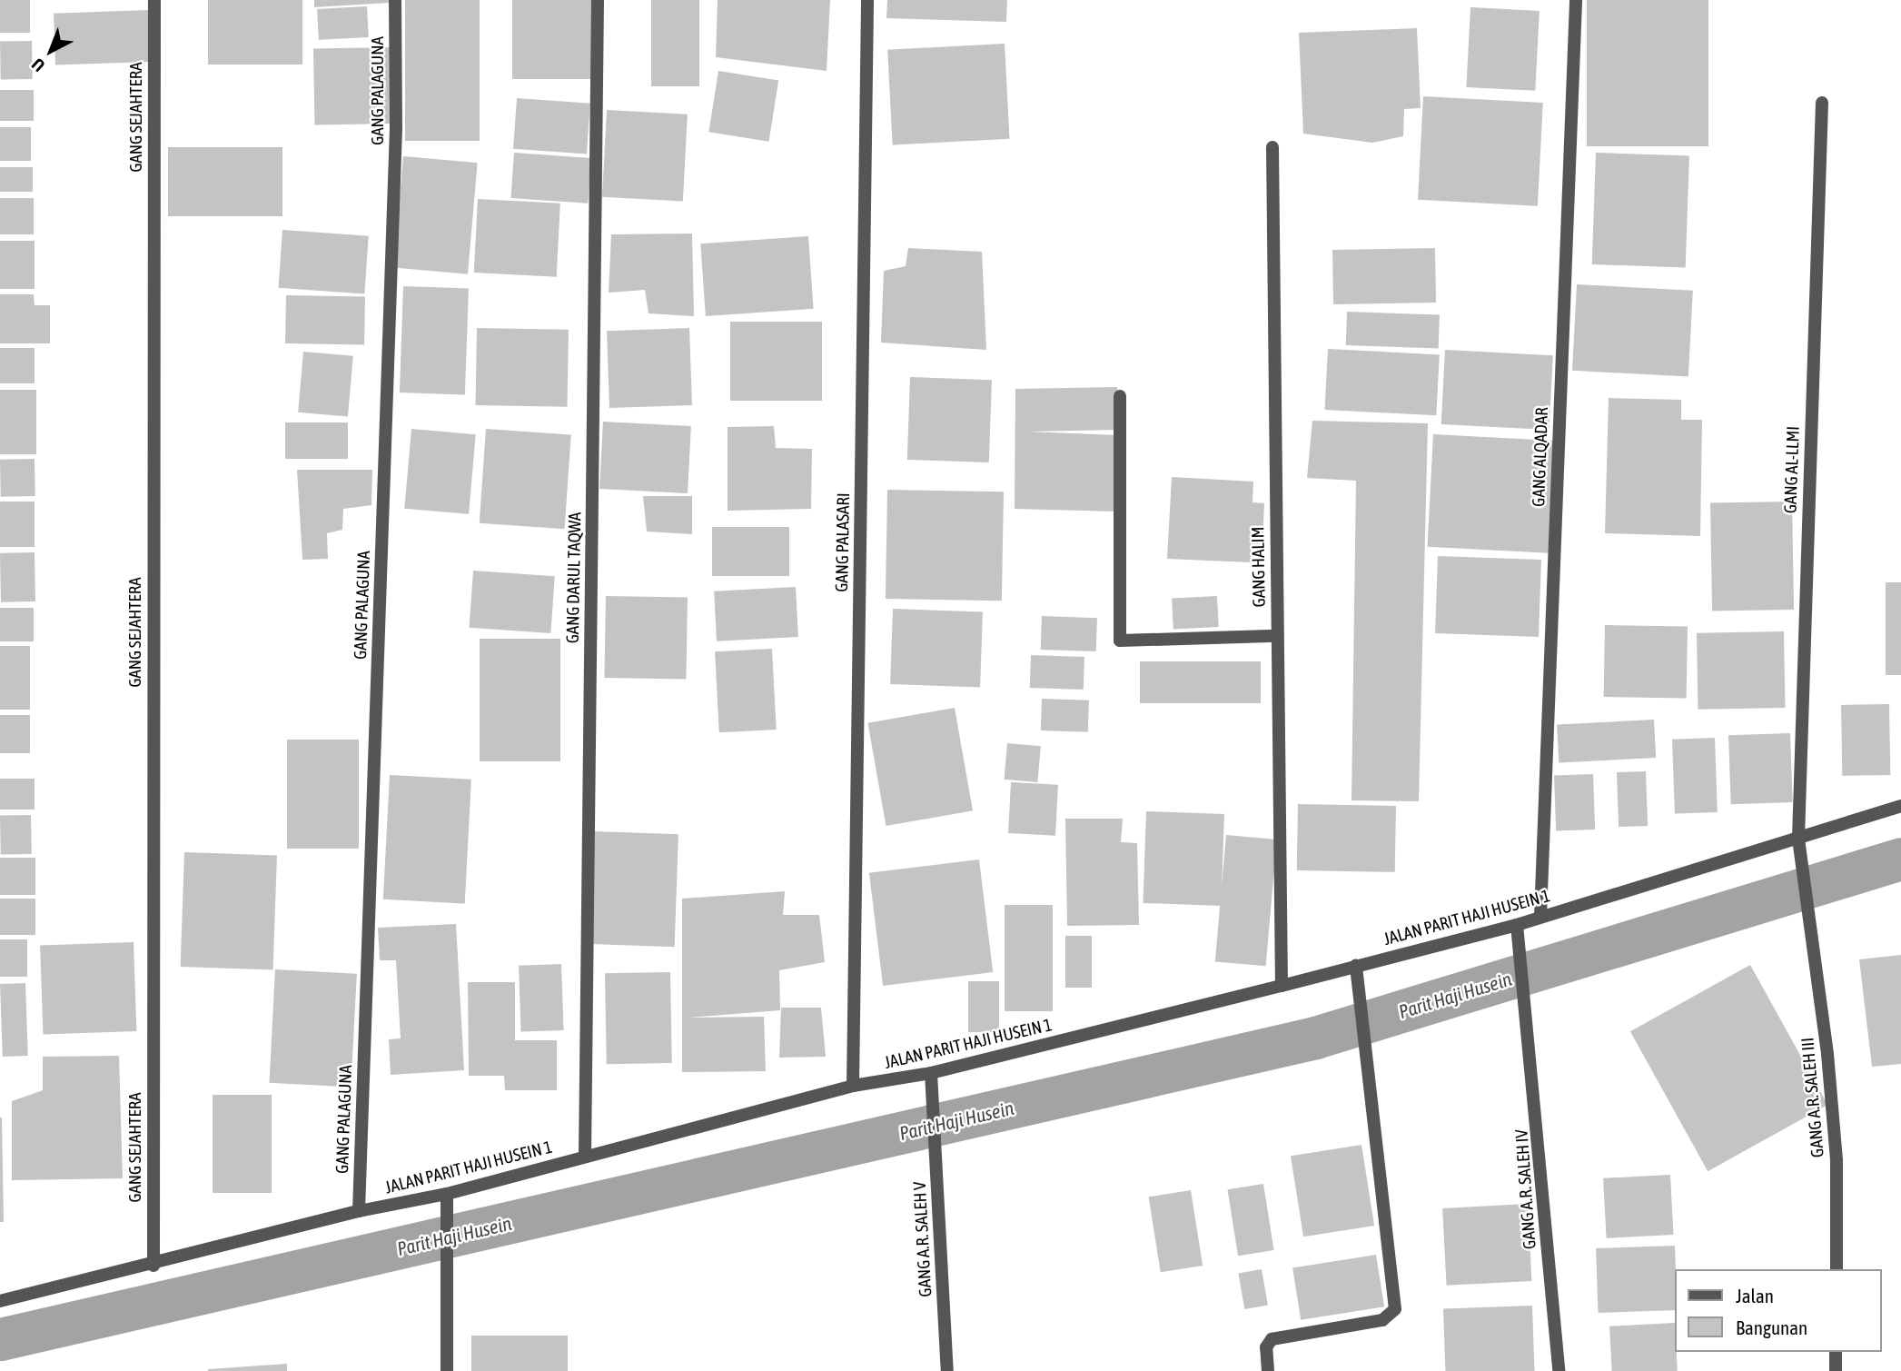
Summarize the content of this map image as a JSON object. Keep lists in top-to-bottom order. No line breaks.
{"streets":{"street":["GANG PALAGUNA","GANG SEJAHTERA","GANG ALQADAR","GANG AL-LLMI","GANG PALASARI","GANG HALIM","GANG DARUL TAQWA","JALAN PARIT HAJI HUSEIN 1","GANG A.R. SALEH III","GANG A.R. SALEH IV","GANG A.R. SALEH V"]},"crossings":[["GANG PALAGUNA","JALAN PARIT HAJI HUSEIN 1"],["GANG SEJAHTERA","JALAN PARIT HAJI HUSEIN 1"],["GANG ALQADAR","JALAN PARIT HAJI HUSEIN 1"],["GANG AL-LLMI","JALAN PARIT HAJI HUSEIN 1"],["GANG AL-LLMI","GANG A.R. SALEH III"],["GANG PALASARI","JALAN PARIT HAJI HUSEIN 1"],["GANG HALIM","JALAN PARIT HAJI HUSEIN 1"],["GANG DARUL TAQWA","JALAN PARIT HAJI HUSEIN 1"],["JALAN PARIT HAJI HUSEIN 1","GANG A.R. SALEH IV"],["JALAN PARIT HAJI HUSEIN 1","GANG A.R. SALEH V"]],"water":["Parit Haji Husein"],"legend":["Jalan","Bangunan"],"north":"bottom left"}
